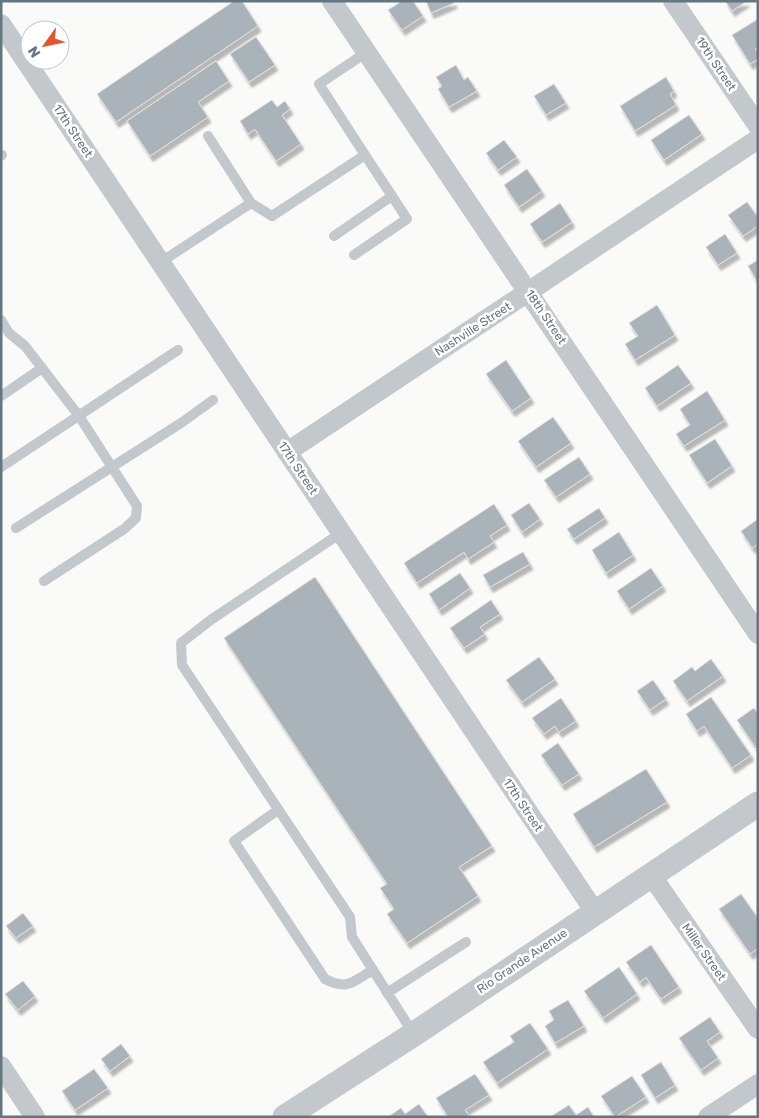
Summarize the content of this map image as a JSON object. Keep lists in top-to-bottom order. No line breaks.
{"streets":{"street":["19th Street","17th Street","18th Street","Nashville Street","Miller Street","Rio Grande Avenue"]},"crossings":[["17th Street","Nashville Street"],["17th Street","Rio Grande Avenue"],["18th Street","Nashville Street"],["Miller Street","Rio Grande Avenue"]],"north":"bottom left"}
